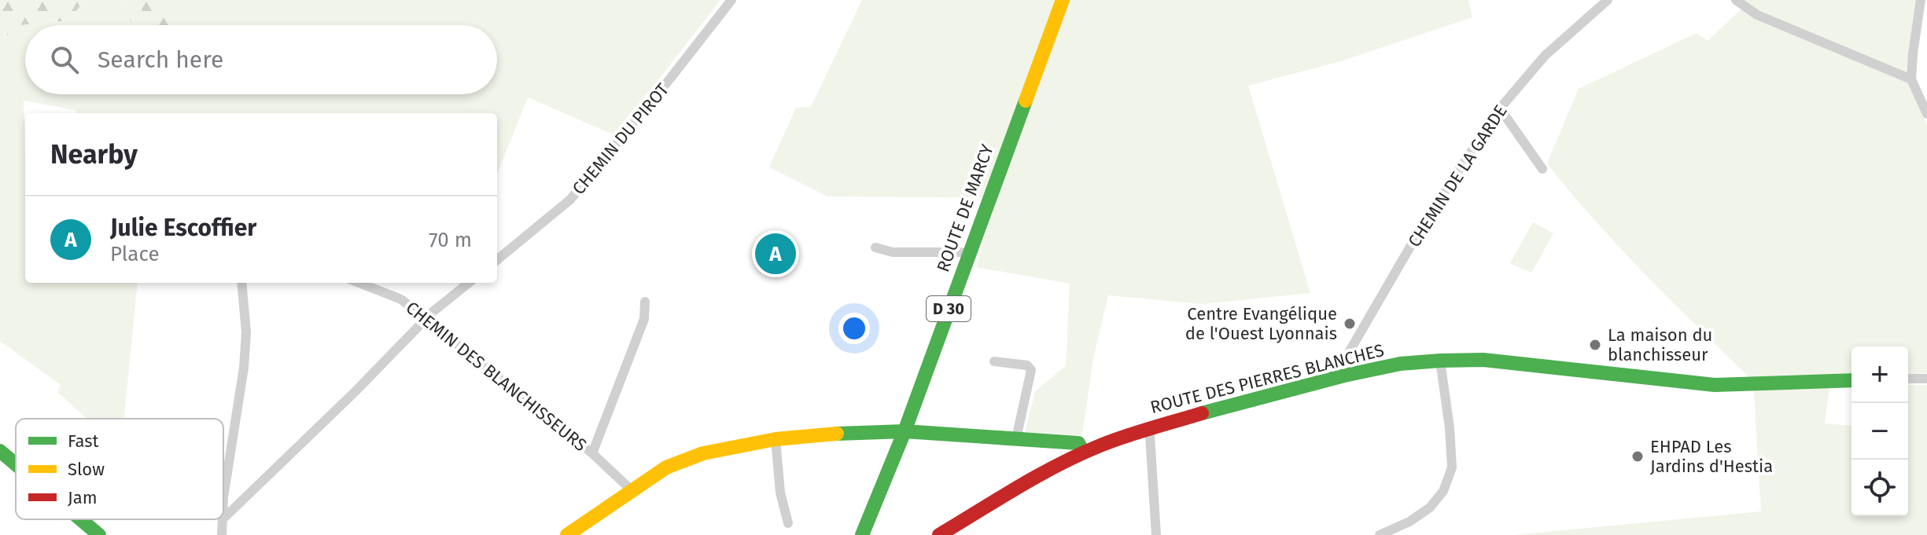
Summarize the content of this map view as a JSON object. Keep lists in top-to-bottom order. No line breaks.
{"streets":{"street":["CHEMIN DU PIROT","CHEMIN DE LA GARDE","ROUTE DE MARCY","D 30","CHEMIN DES BLANCHISSEURS","ROUTE DES PIERRES BLANCHES"]},"crossings":[["CHEMIN DE LA GARDE","ROUTE DES PIERRES BLANCHES"]],"places":["Centre Evangélique de l'Ouest Lyonnais","La maison du blanchisseur","EHPAD Les Jardins d'Hestia"],"legend":["Fast","Slow","Jam"],"page":{"search":"Search here","heading":"Nearby","list":[{"mark":"A","name":"Julie Escoffier","note":"Place","value":"70 m"}],"pins":"A","map_buttons":["+","−"]}}
